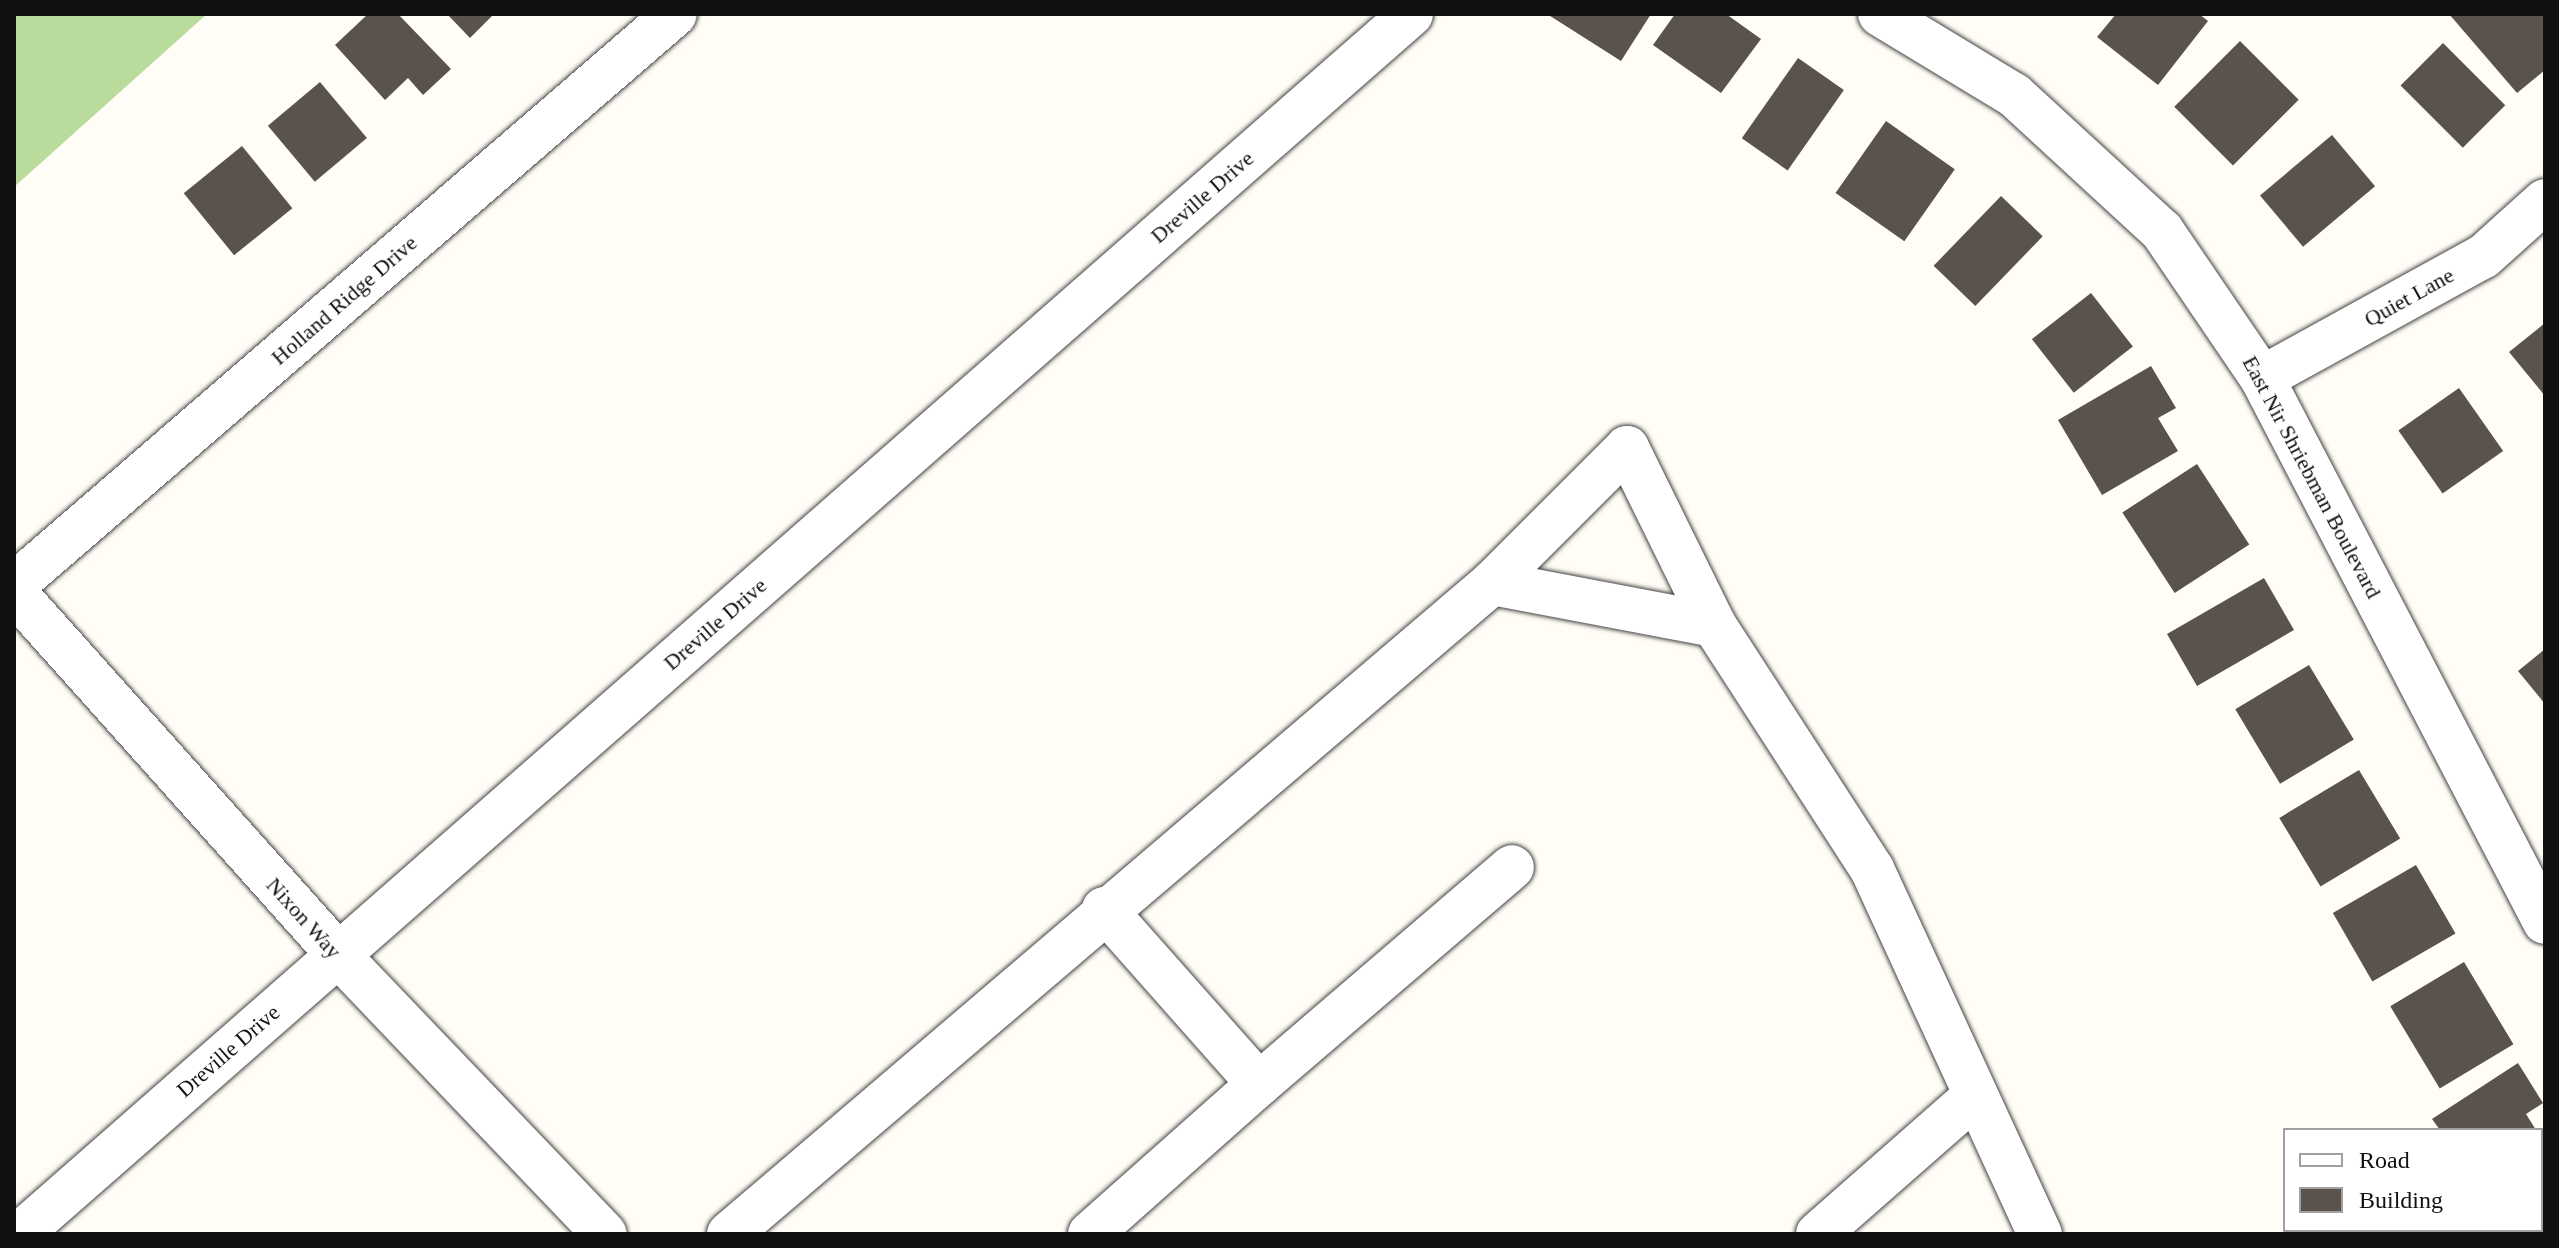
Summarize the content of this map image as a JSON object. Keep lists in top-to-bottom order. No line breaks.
{"streets":{"street":["Dreville Drive","Quiet Lane","Holland Ridge Drive","East Nir Shriebman Boulevard","Nixon Way"]},"crossings":[["Dreville Drive","Nixon Way"],["Quiet Lane","East Nir Shriebman Boulevard"]],"legend":["Road","Building"]}
